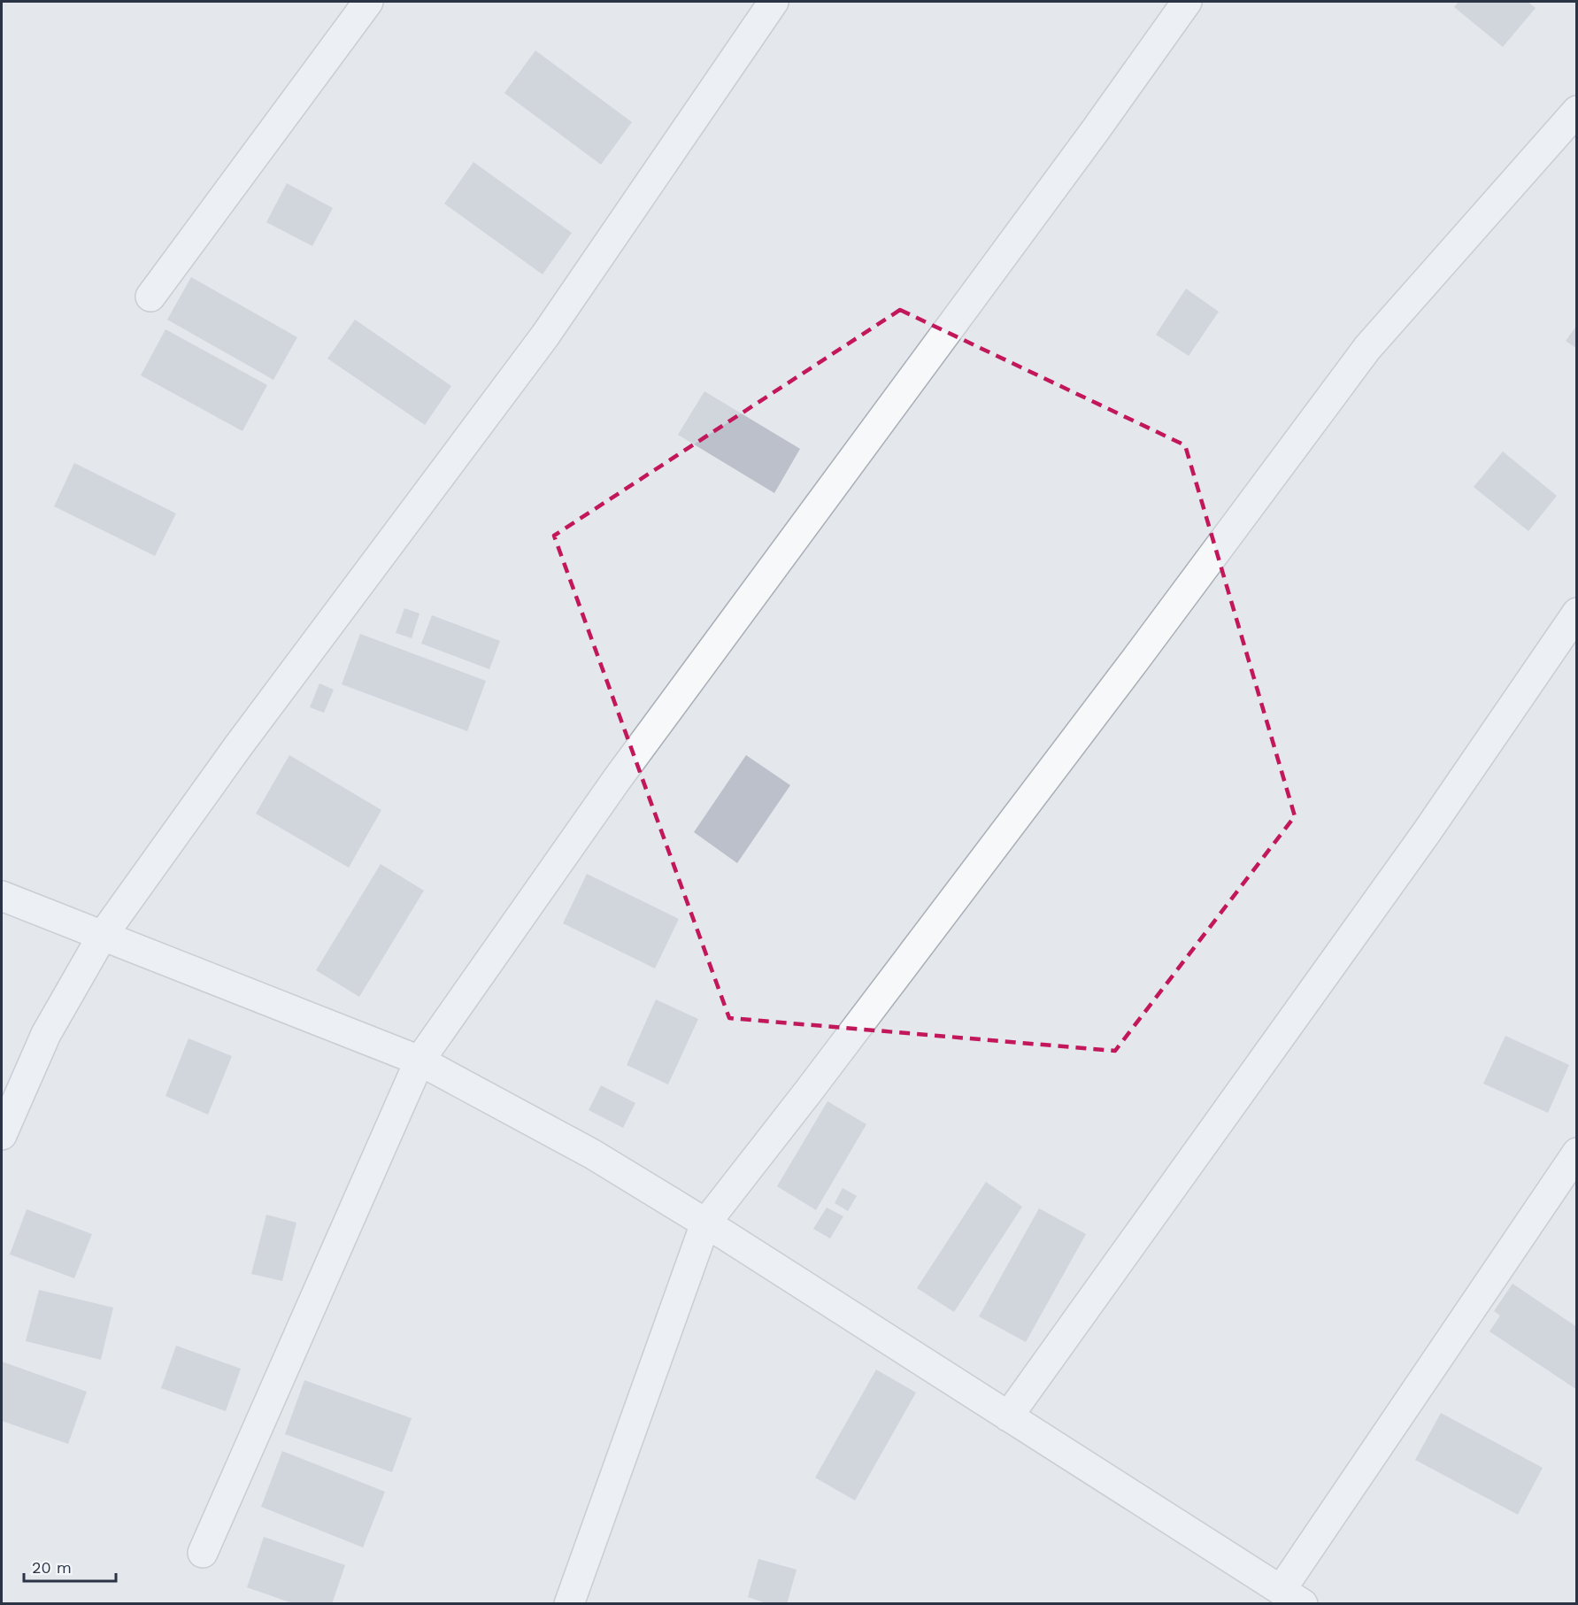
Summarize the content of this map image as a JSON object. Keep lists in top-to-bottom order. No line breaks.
{"scale_bar":"20 m"}
